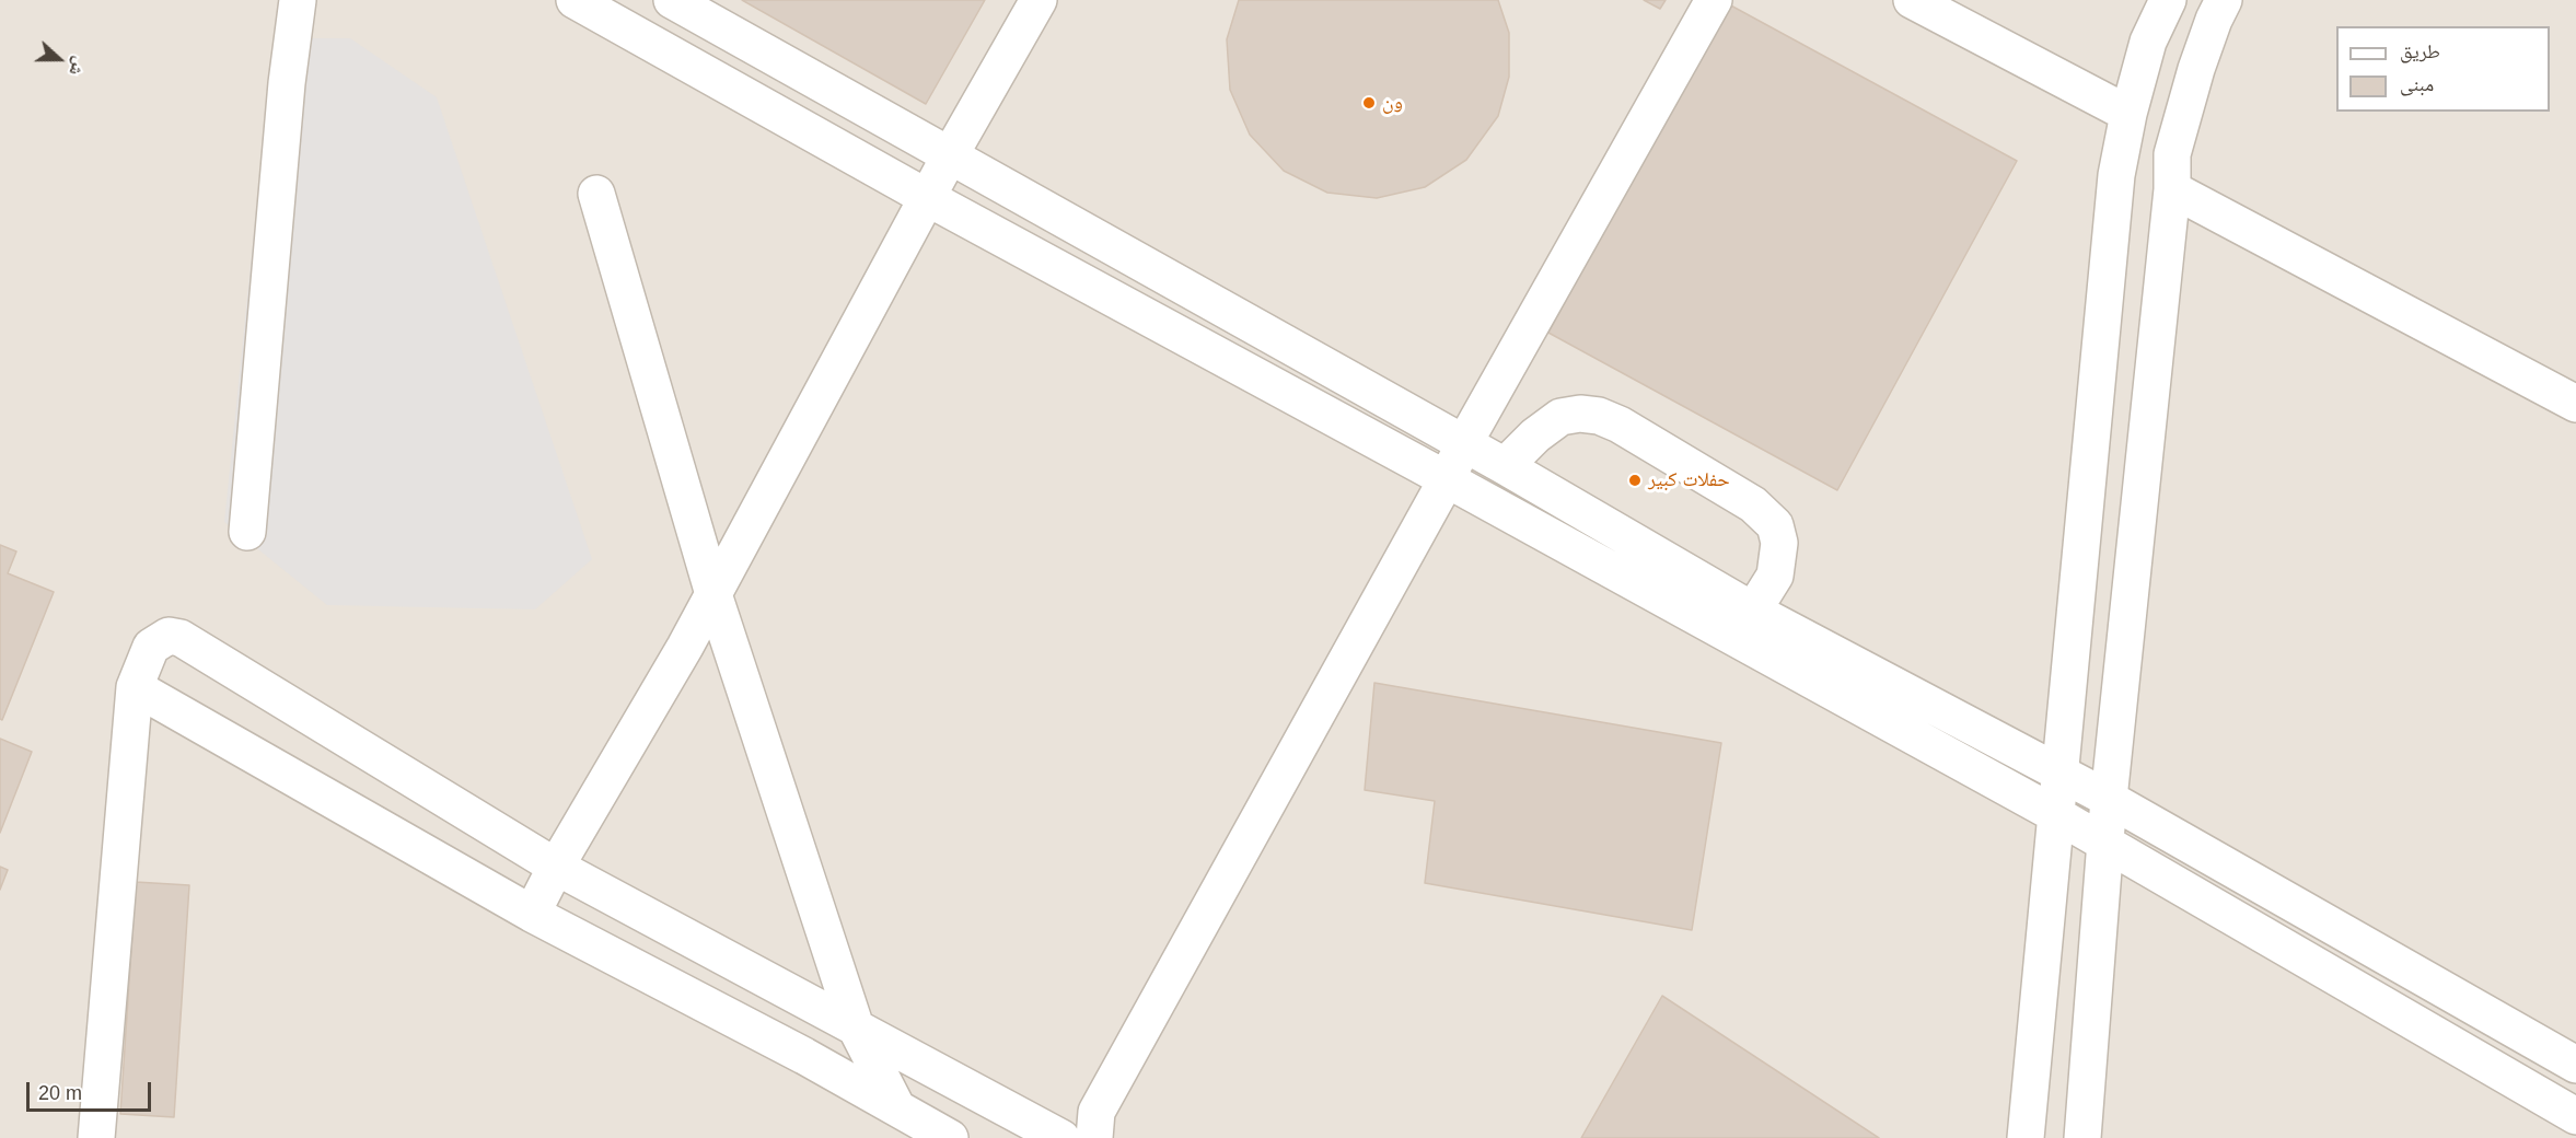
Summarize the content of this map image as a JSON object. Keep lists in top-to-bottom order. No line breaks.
{"places":["ون","حفلات کبیر"],"legend":["طريق","مبنى"],"scale_bar":"20 m","north":"right"}
